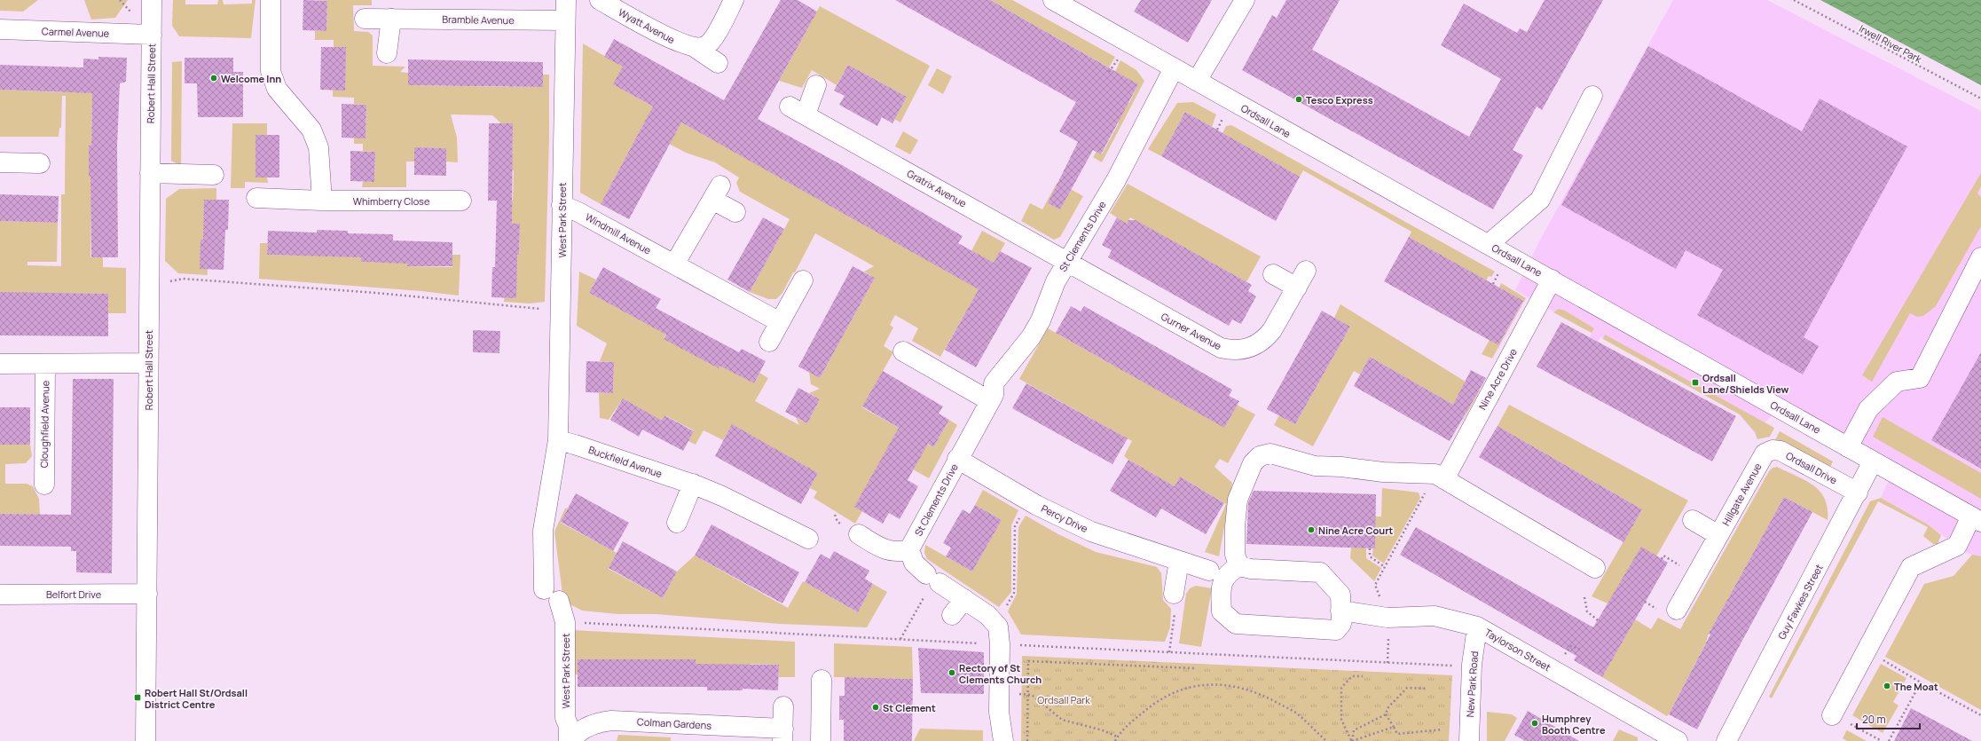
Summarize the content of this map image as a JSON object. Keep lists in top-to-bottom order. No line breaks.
{"streets":{"street":["Bramble Avenue","Wyatt Avenue","Carmel Avenue","Robert Hall Street","Ordsall Lane","Gratrix Avenue","Whimberry Close","West Park Street","Windmill Avenue","St Clements Drive","Gurner Avenue","Nine Acre Drive","Cloughfield Avenue","Buckfield Avenue","Ordsall Drive","Hillgate Avenue","Percy Drive","Belfort Drive","Guy Fawkes Street","Taylorson Street","New Park Road","Colman Gardens"],"path":["Irwell River Park"]},"crossings":[["Bramble Avenue","West Park Street"],["Carmel Avenue","Robert Hall Street"],["Robert Hall Street","Belfort Drive"],["Ordsall Lane","St Clements Drive"],["Ordsall Lane","Nine Acre Drive"],["Ordsall Lane","Guy Fawkes Street"],["Gratrix Avenue","St Clements Drive"],["Gratrix Avenue","Gurner Avenue"],["West Park Street","Windmill Avenue"],["West Park Street","Buckfield Avenue"],["St Clements Drive","Gurner Avenue"],["St Clements Drive","Percy Drive"],["Ordsall Drive","Hillgate Avenue"],["Ordsall Drive","Guy Fawkes Street"],["Taylorson Street","New Park Road"]],"parks":["Ordsall Park"],"places":{"other":["Welcome Inn","Tesco Express","Nine Acre Court","Rectory of St Clements Church","The Moat","St Clement","Humphrey Booth Centre"],"transit":["Ordsall Lane/Shields View","Robert Hall St/Ordsall District Centre"]},"scale_bar":"20 m"}
